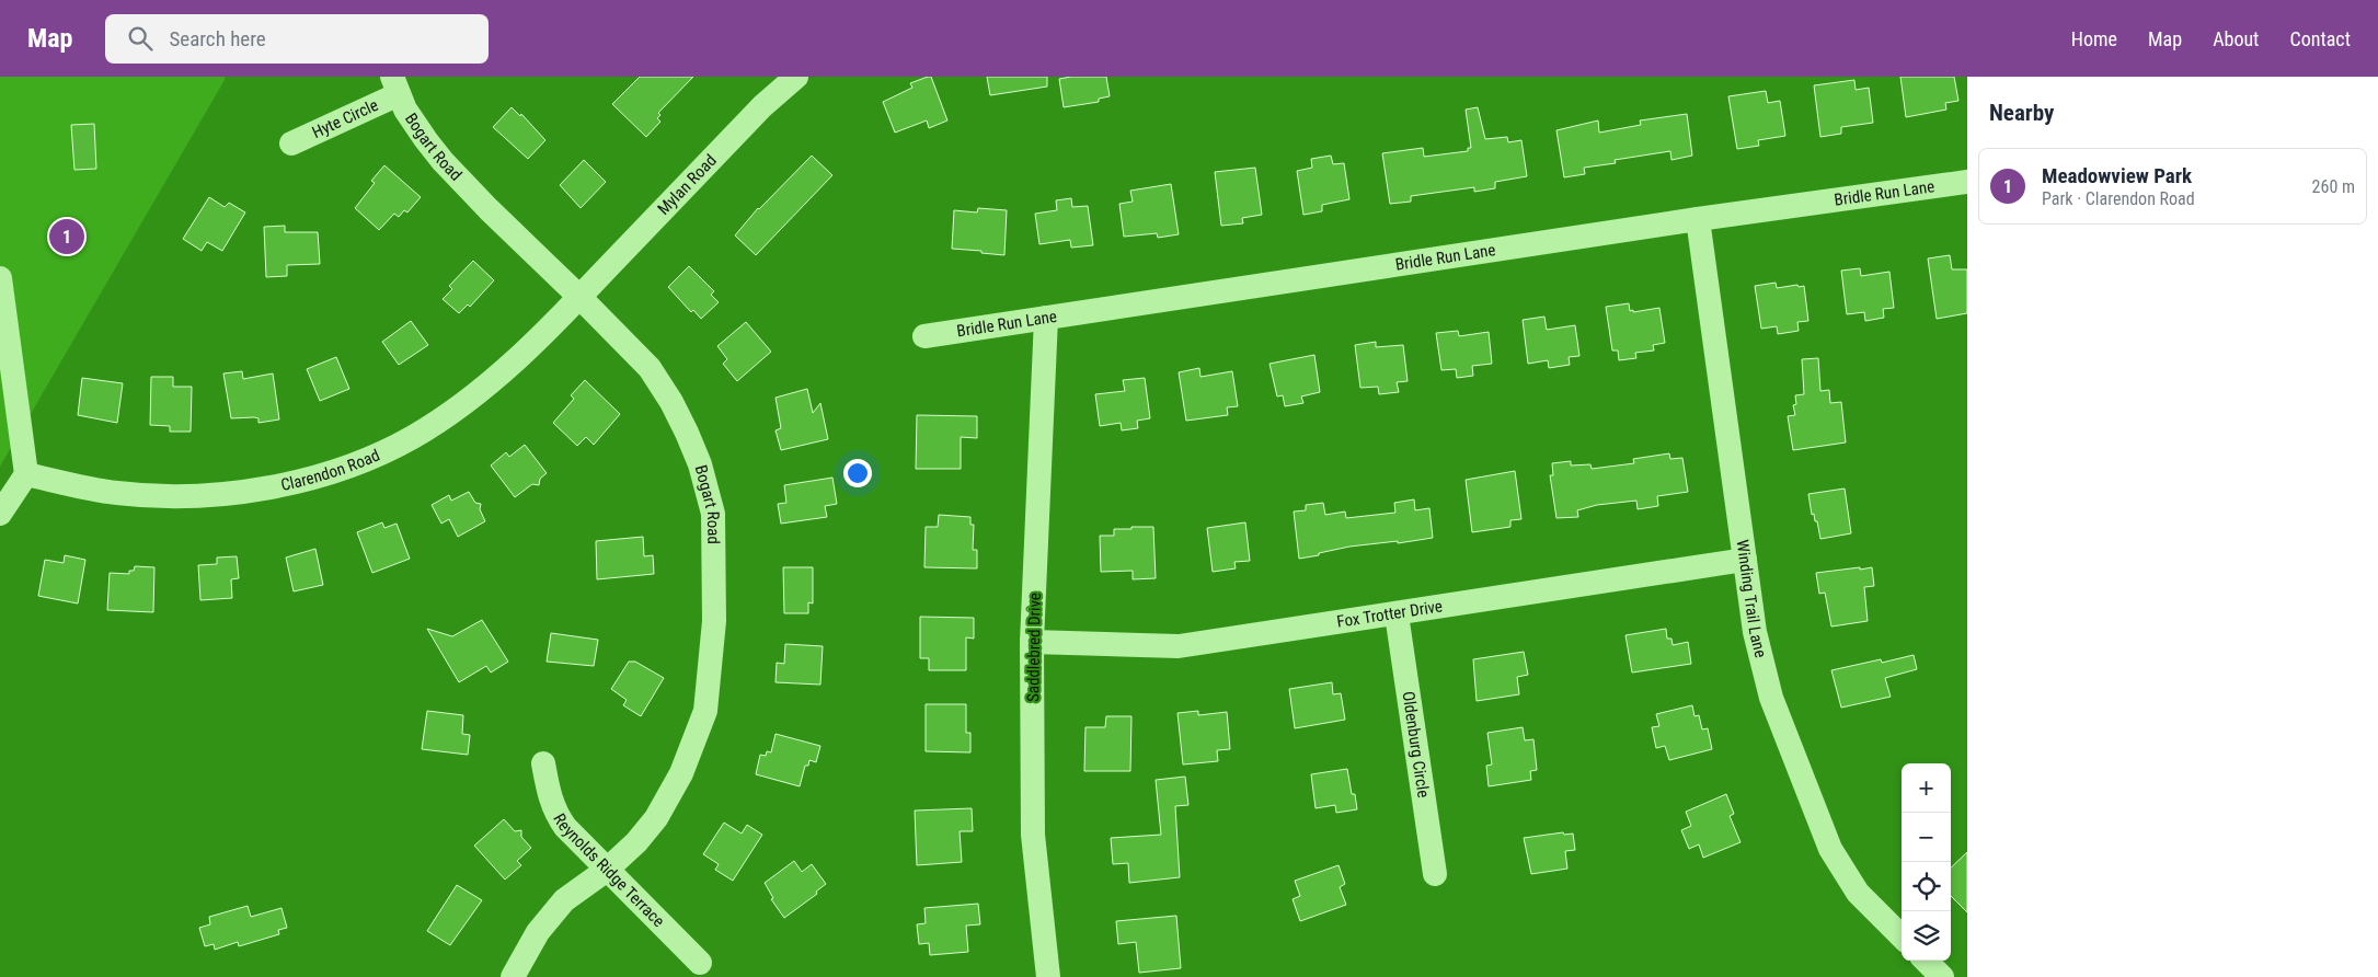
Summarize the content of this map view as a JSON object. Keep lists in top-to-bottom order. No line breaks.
{"streets":{"street":["Hyte Circle","Bogart Road","Mylan Road","Bridle Run Lane","Clarendon Road","Winding Trail Lane","Fox Trotter Drive","Saddlebred Drive","Oldenburg Circle","Reynolds Ridge Terrace"]},"crossings":[["Hyte Circle","Bogart Road"],["Bogart Road","Mylan Road"],["Bogart Road","Clarendon Road"],["Bogart Road","Reynolds Ridge Terrace"],["Mylan Road","Clarendon Road"],["Bridle Run Lane","Winding Trail Lane"],["Bridle Run Lane","Saddlebred Drive"],["Winding Trail Lane","Fox Trotter Drive"],["Fox Trotter Drive","Saddlebred Drive"],["Fox Trotter Drive","Oldenburg Circle"]],"page":{"header":"Map","search":"Search here","nav":["Home","Map","About","Contact"],"heading":"Nearby","list":[{"mark":"1","name":"Meadowview Park","note":"Park · Clarendon Road","value":"260 m"}],"pins":"1","map_buttons":["+","−"]}}
